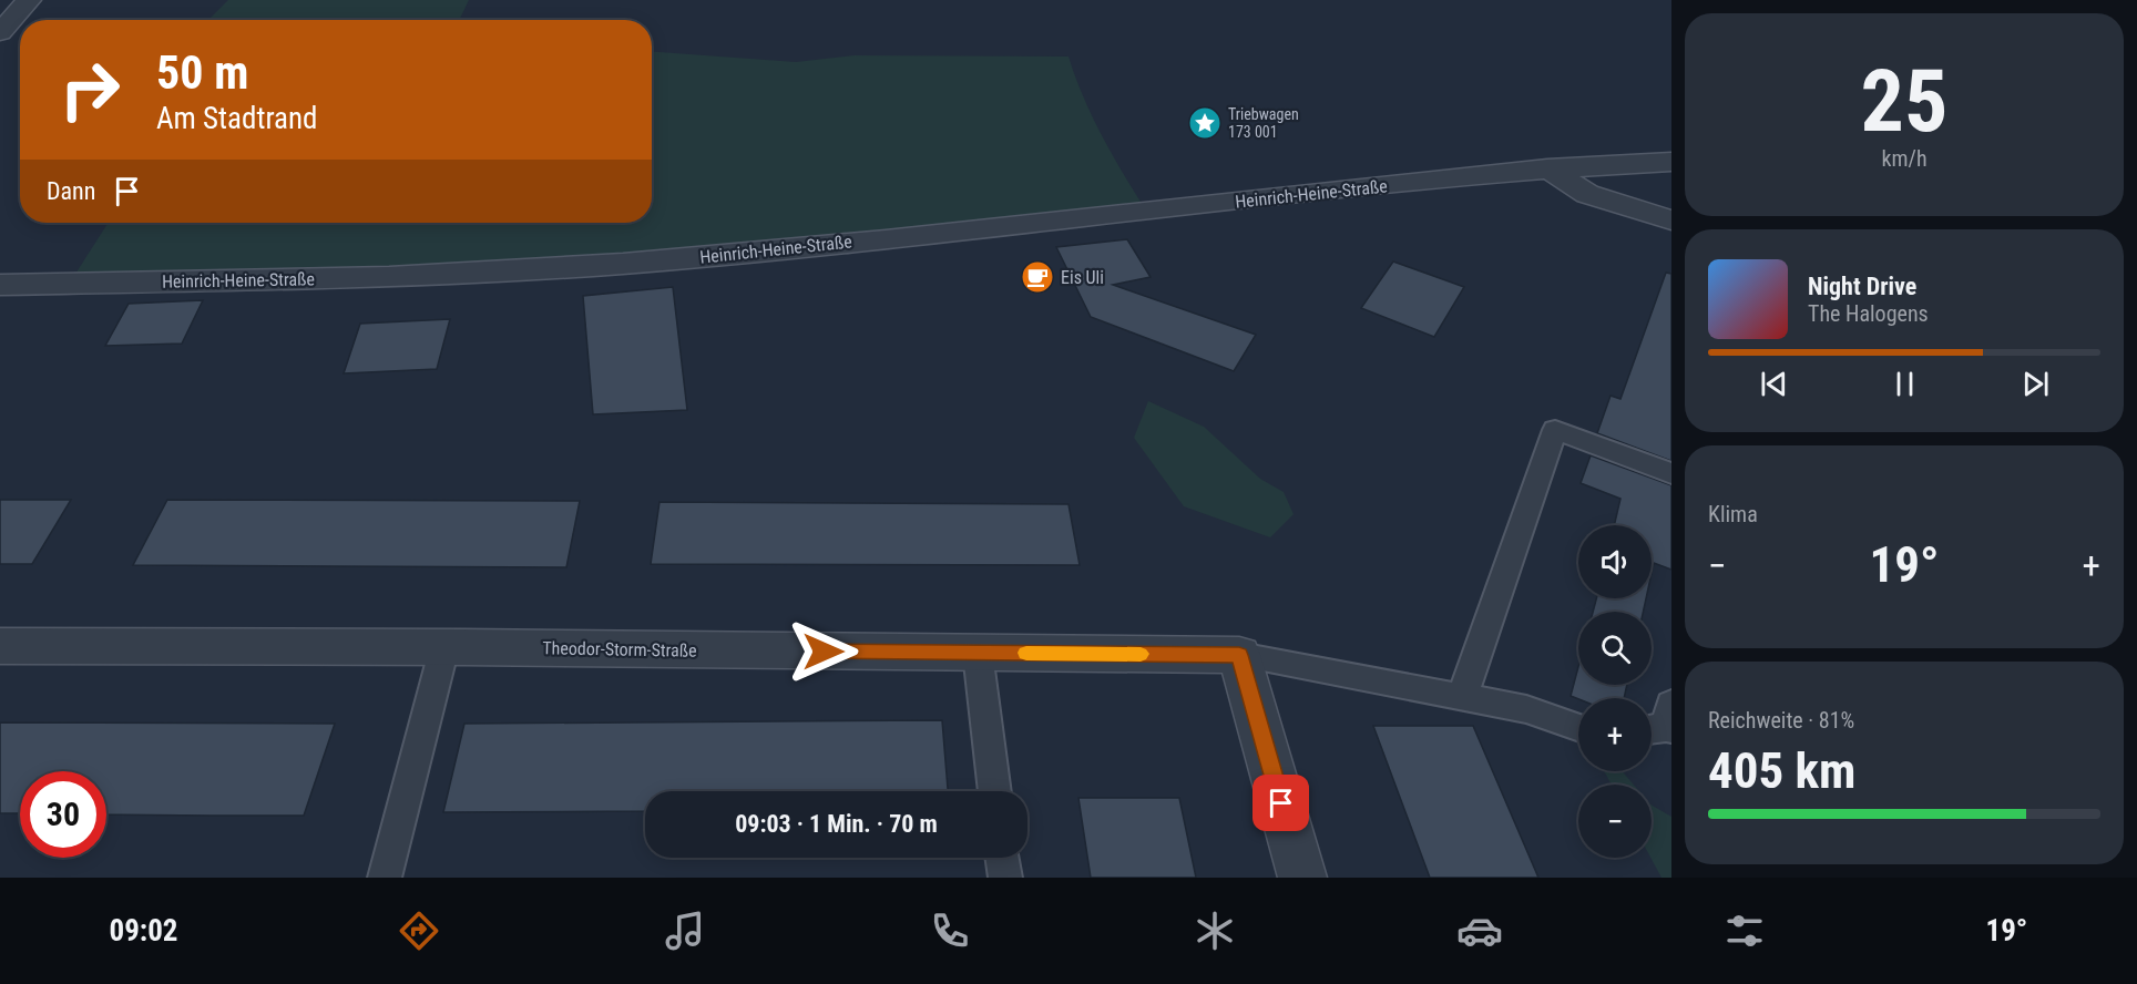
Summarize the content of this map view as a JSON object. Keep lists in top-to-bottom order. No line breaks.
{"streets":{"street":["Heinrich-Heine-Straße","Theodor-Storm-Straße"]},"places":{"place":["Triebwagen 173 001"],"cafe":["Eis Uli"]},"page":{"tile":[["25","km/h"],"Klima",["Reichweite · 81%","405 km"]],"turn":["50 m","Am Stadtrand"],"then":"Dann","song":["Night Drive","The Halogens"],"map_buttons":["+","−"],"heat":["−","19°","+"],"limit":"30","trip":"09:03 · 1 Min. · 70 m","tabs":["09:02","19°"]}}
